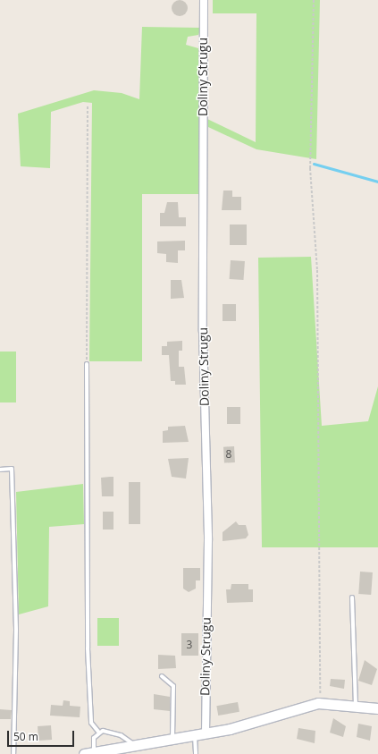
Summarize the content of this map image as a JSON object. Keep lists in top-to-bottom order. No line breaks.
{"streets":{"street":["Doliny Strugu"]},"house_numbers":["8","3"],"scale_bar":"50 m"}
